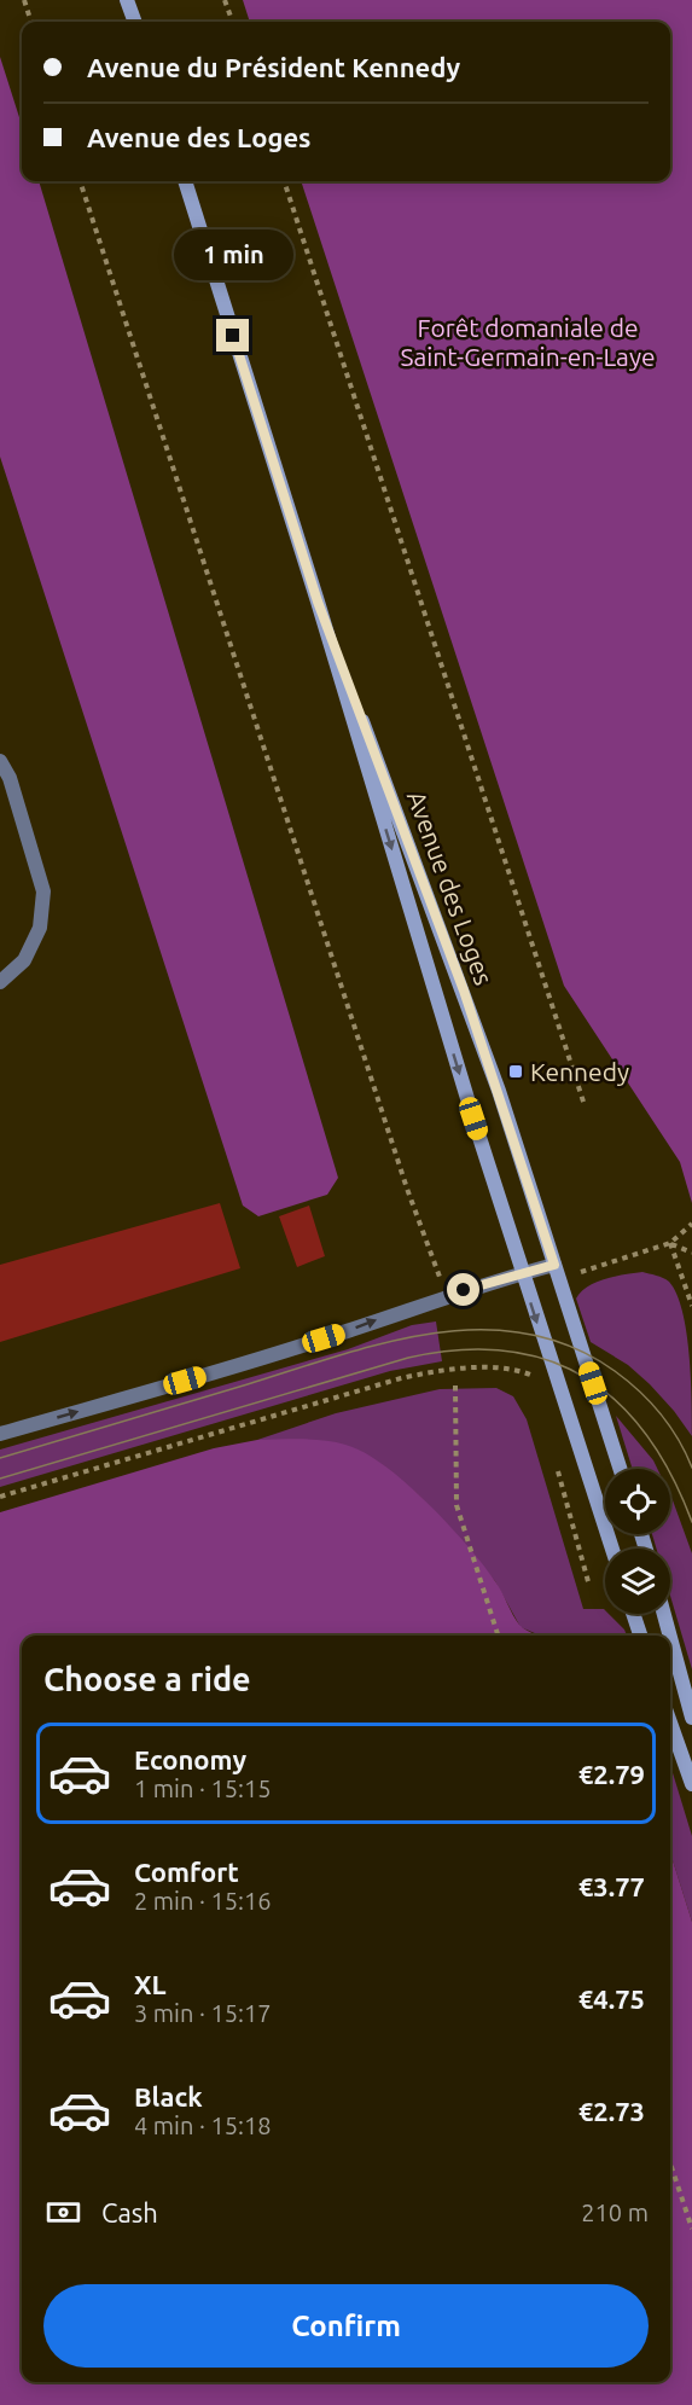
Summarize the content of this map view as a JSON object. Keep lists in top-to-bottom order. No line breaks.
{"streets":{"main road":["Avenue des Loges"]},"parks":["Forêt domaniale de Saint-Germain-en-Laye"],"places":{"transit":["Kennedy"]},"page":{"banner":["Avenue du Président Kennedy","Avenue des Loges"],"bubble":"1 min","heading":"Choose a ride","list":[{"name":"Economy","note":"1 min · 15:15","value":"€2.79"},{"name":"Comfort","note":"2 min · 15:16","value":"€3.77"},{"name":"XL","note":"3 min · 15:17","value":"€4.75"},{"name":"Black","note":"4 min · 15:18","value":"€2.73"}],"pay":["Cash","210 m"],"buttons":"Confirm"}}
